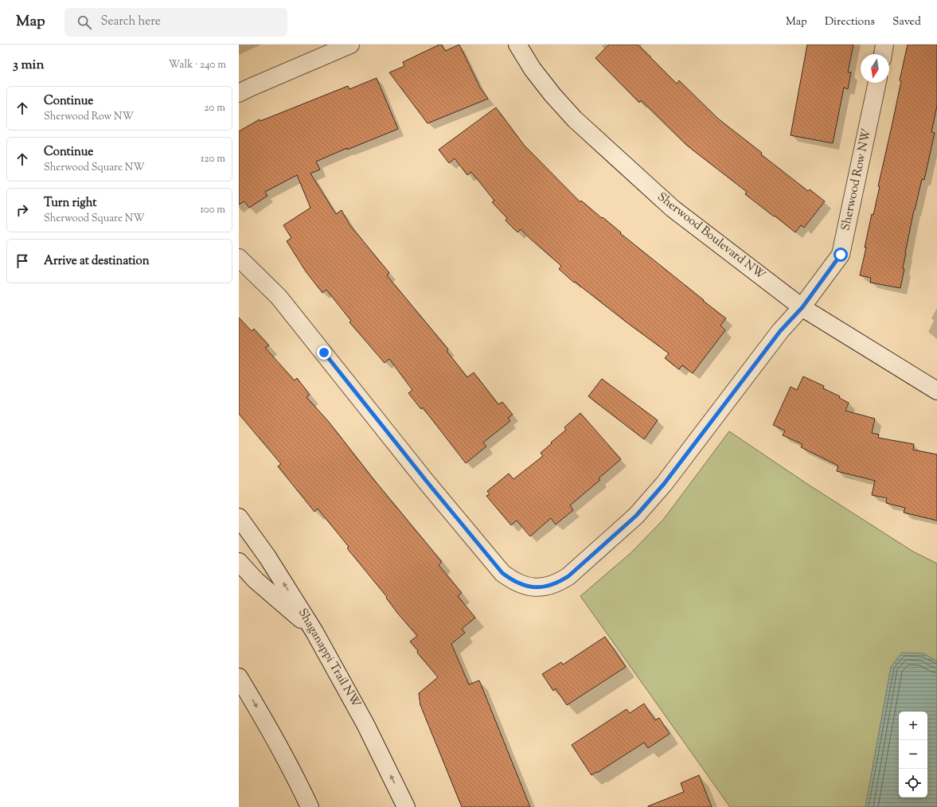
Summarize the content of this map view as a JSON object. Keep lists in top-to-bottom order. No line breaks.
{"streets":{"street":["Sherwood Row NW","Sherwood Boulevard NW","Shaganappi Trail NW"]},"crossings":[["Sherwood Row NW","Sherwood Boulevard NW"]],"north":"bottom","page":{"header":"Map","search":"Search here","nav":["Map","Directions","Saved"],"heading":["3 min","Walk · 240 m"],"list":[["Continue","Sherwood Row NW","20 m"],["Continue","Sherwood Square NW","120 m"],["Turn right","Sherwood Square NW","100 m"],"Arrive at destination"],"map_buttons":["+","−"]}}
